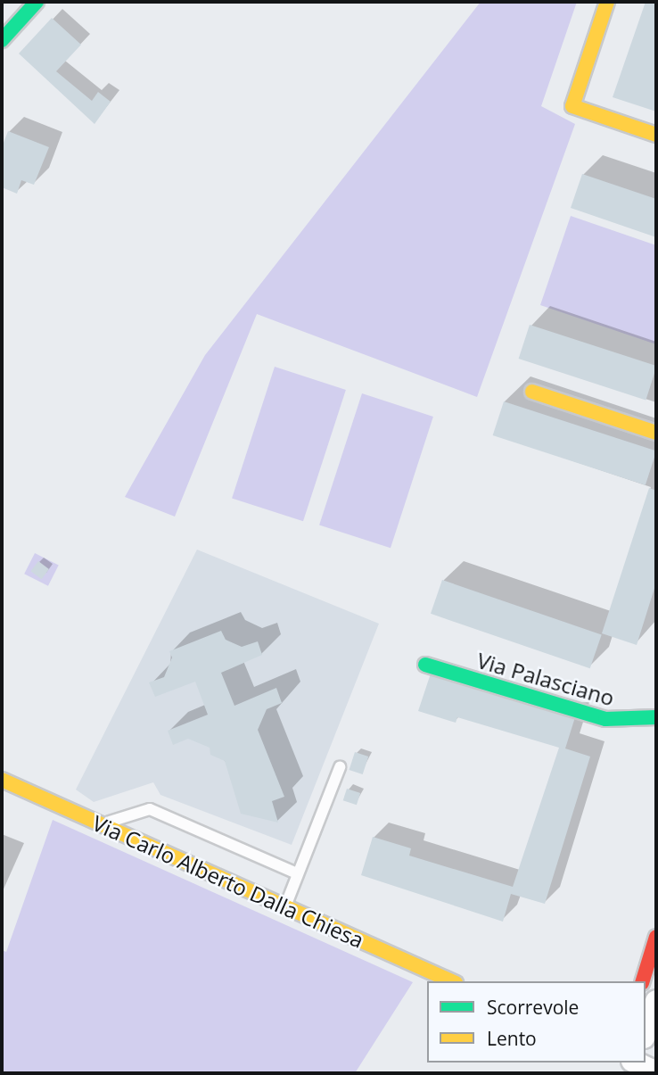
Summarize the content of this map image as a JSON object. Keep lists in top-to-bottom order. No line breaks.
{"streets":{"street":["Via Palasciano","Via Carlo Alberto Dalla Chiesa"]},"legend":["Scorrevole","Lento"]}
